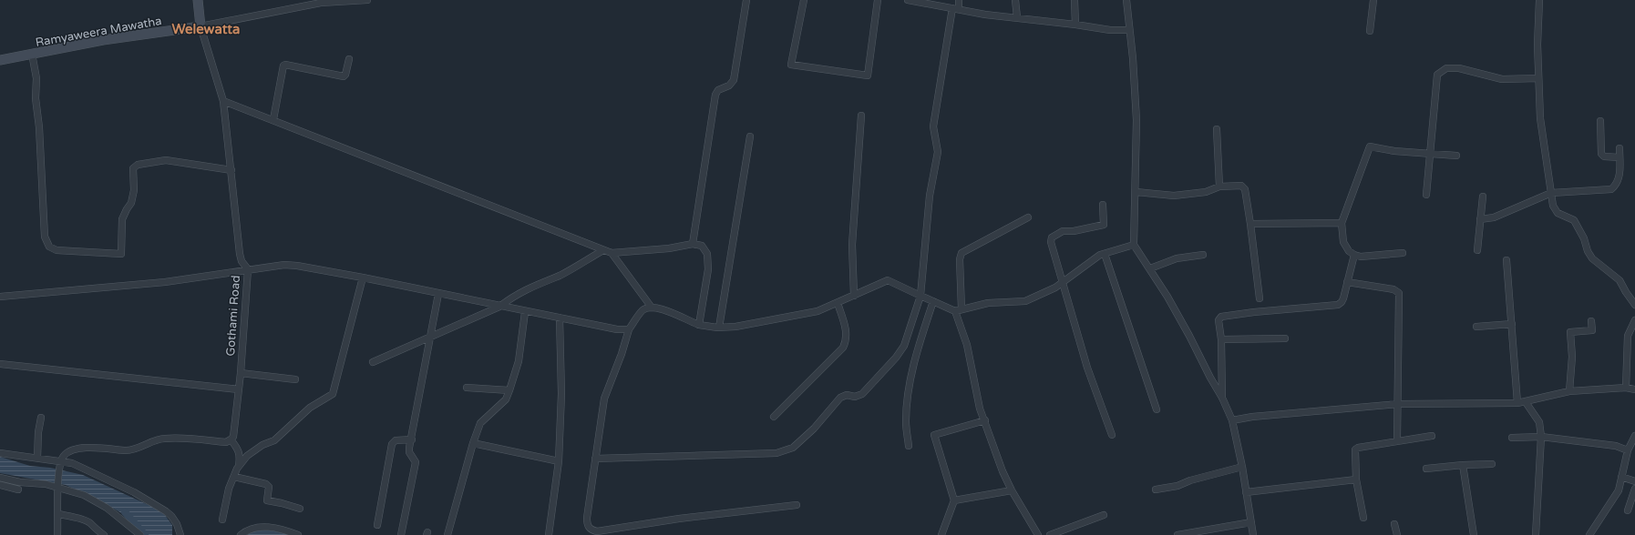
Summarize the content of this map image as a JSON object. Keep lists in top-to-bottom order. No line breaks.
{"streets":{"street":["Ramyaweera Mawatha","Gothami Road"]},"crossings":[["Ramyaweera Mawatha","Gothami Road"]],"districts":["Welewatta"]}
